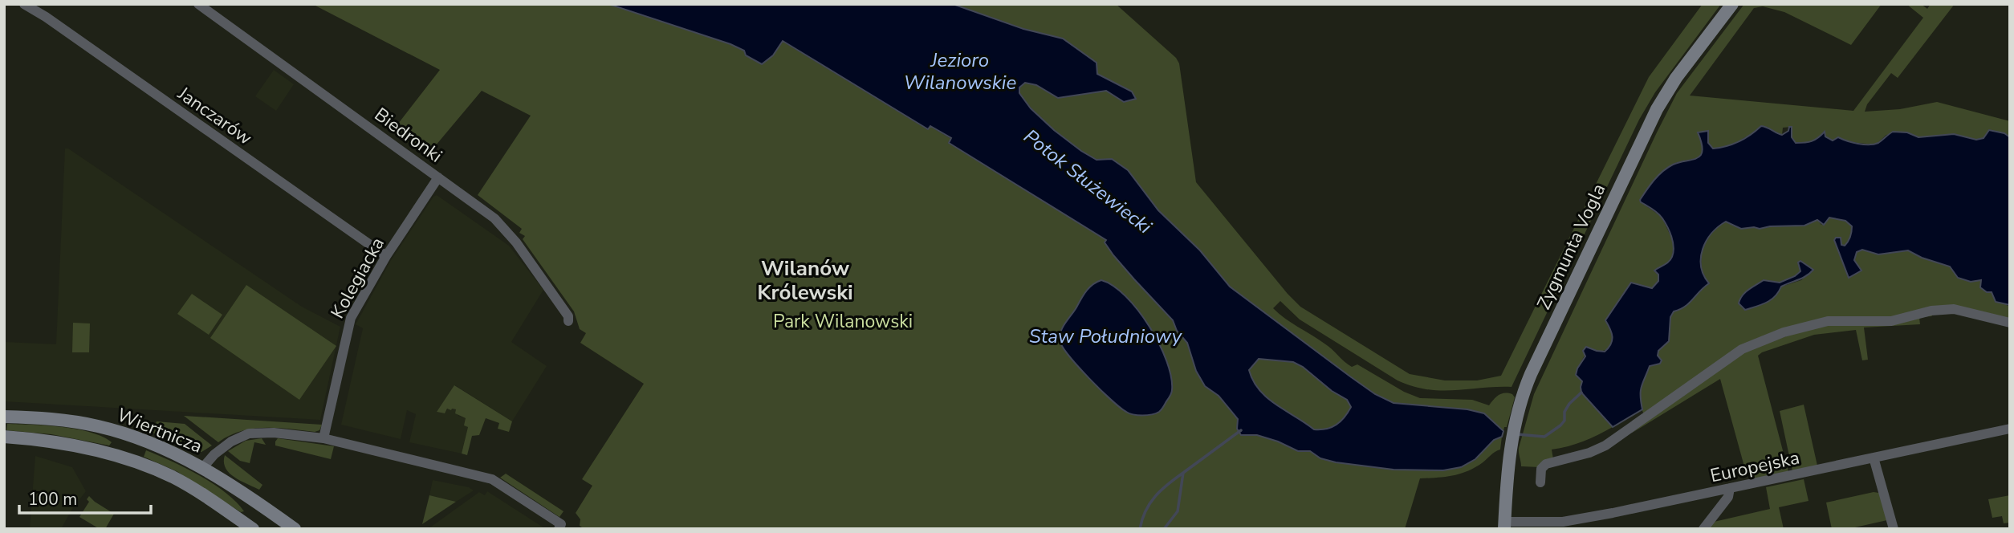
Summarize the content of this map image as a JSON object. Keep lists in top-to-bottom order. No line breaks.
{"streets":{"main road":["Zygmunta Vogla","Wiertnicza"],"street":["Janczarów","Biedronki","Kolegiacka","Europejska"]},"crossings":[["Janczarów","Kolegiacka"],["Biedronki","Kolegiacka"],["Zygmunta Vogla","Europejska"],["Kolegiacka","Wiertnicza"]],"districts":["Wilanów Królewski"],"water":["Jezioro Wilanowskie","Potok Służewiecki","Staw Południowy"],"parks":["Park Wilanowski"],"scale_bar":"100 m"}
